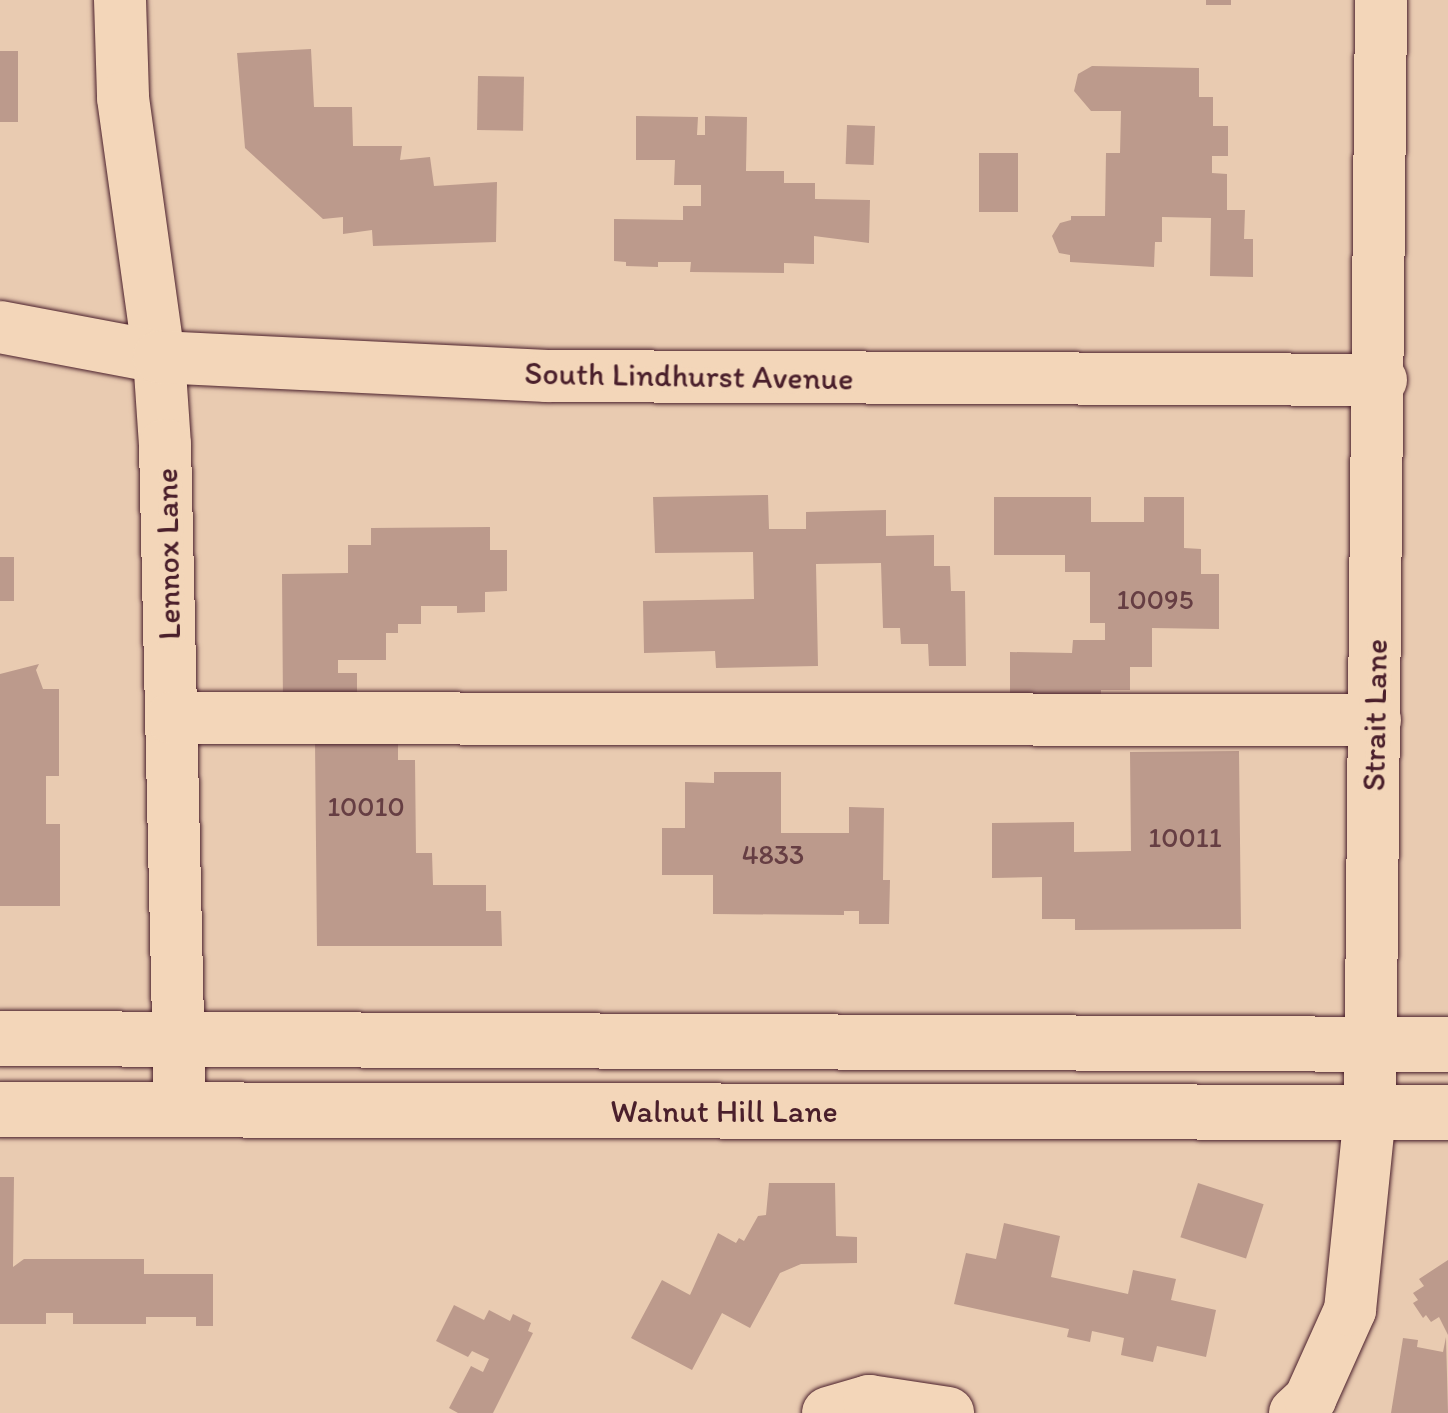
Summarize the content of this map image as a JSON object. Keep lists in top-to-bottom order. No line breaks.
{"streets":{"main road":["Walnut Hill Lane"],"street":["South Lindhurst Avenue","Lennox Lane","Strait Lane"]},"crossings":[["South Lindhurst Avenue","Lennox Lane"],["South Lindhurst Avenue","Strait Lane"],["Lennox Lane","Walnut Hill Lane"],["Strait Lane","Walnut Hill Lane"]],"house_numbers":["10095","10010","10011","4833"]}
